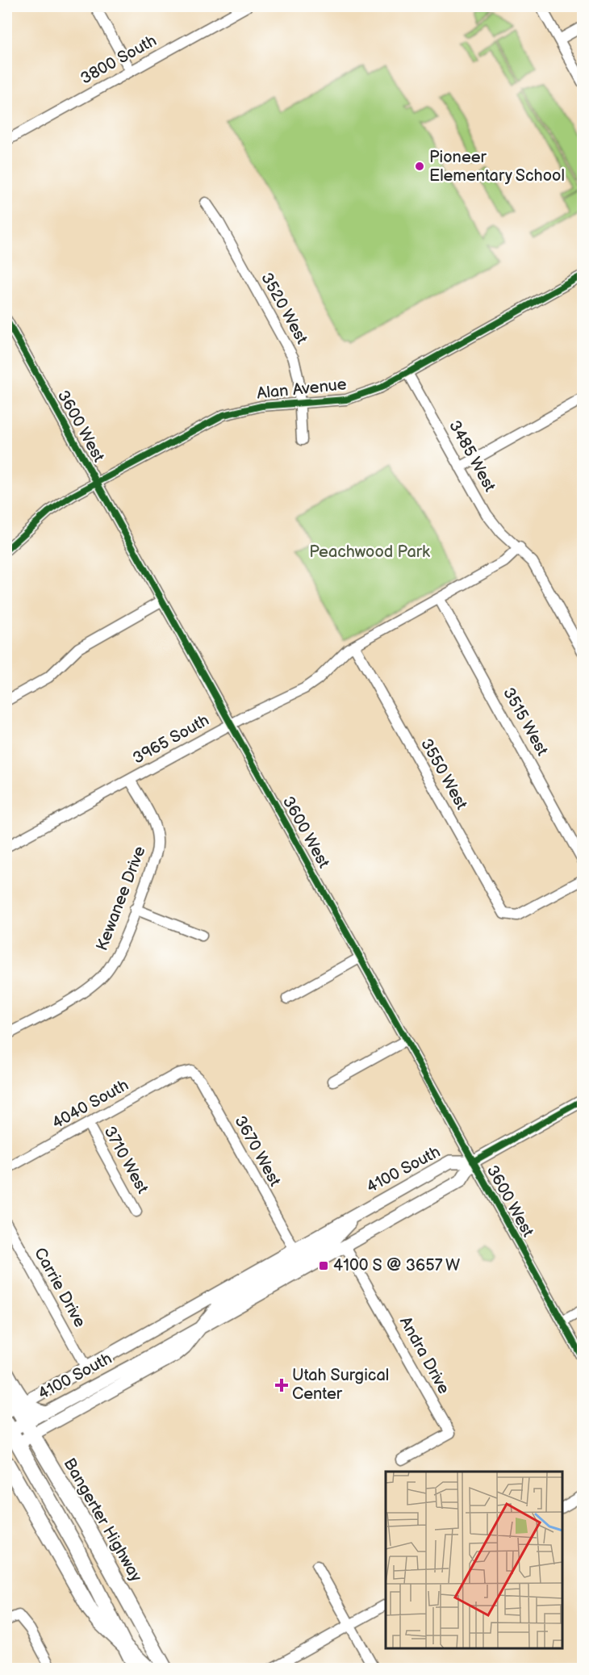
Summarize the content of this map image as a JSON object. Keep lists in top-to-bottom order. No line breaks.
{"streets":{"highway":["Bangerter Highway"],"main road":["4100 South"],"street":["3800 South","3520 West","Alan Avenue","3600 West","3485 West","3515 West","3965 South","3550 West","Kewanee Drive","4040 South","3670 West","3710 West","Carrie Drive","Andra Drive"]},"crossings":[["3520 West","Alan Avenue"],["Alan Avenue","3600 West"],["Alan Avenue","3485 West"],["3600 West","3965 South"],["3600 West","4100 South"],["3485 West","3965 South"],["3515 West","3965 South"],["3965 South","3550 West"],["3965 South","Kewanee Drive"],["4040 South","3670 West"],["4040 South","3710 West"],["3670 West","4100 South"],["4100 South","Carrie Drive"],["4100 South","Andra Drive"],["4100 South","Bangerter Highway"]],"parks":["Peachwood Park"],"places":{"other":["Pioneer Elementary School"],"transit":["4100 S @ 3657 W"],"health":["Utah Surgical Center"]}}
